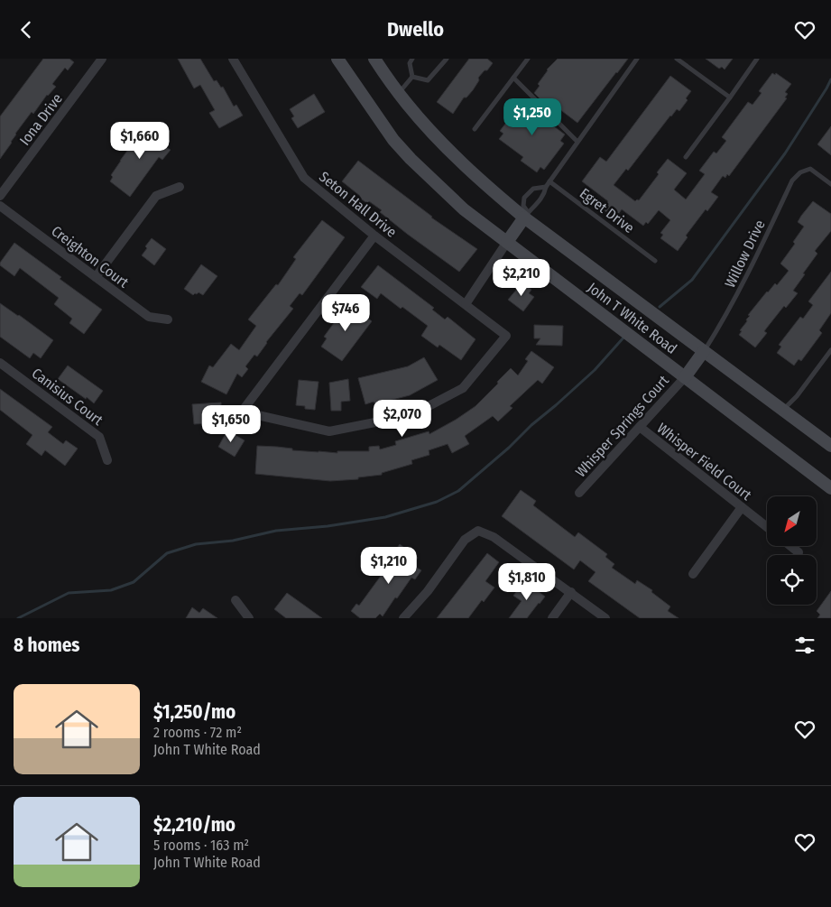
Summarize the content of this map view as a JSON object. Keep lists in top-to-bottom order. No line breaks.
{"streets":{"main road":["John T White Road"],"street":["Iona Drive","Seton Hall Drive","Creighton Court","Canisius Court","Whisper Springs Court","Whisper Field Court"],"lane":["Egret Drive","Willow Drive"]},"crossings":[["Willow Drive","John T White Road"],["John T White Road","Whisper Springs Court"],["Whisper Springs Court","Whisper Field Court"]],"north":"bottom left","page":{"header":"Dwello","price":["$1,250","$1,660","$2,210","$746","$2,070","$1,650","$1,210","$1,810"],"heading":"8 homes","list":[{"name":"$1,250/mo","note":"2 rooms · 72 m² · John T White Road"},{"name":"$2,210/mo","note":"5 rooms · 163 m² · John T White Road"}]}}
